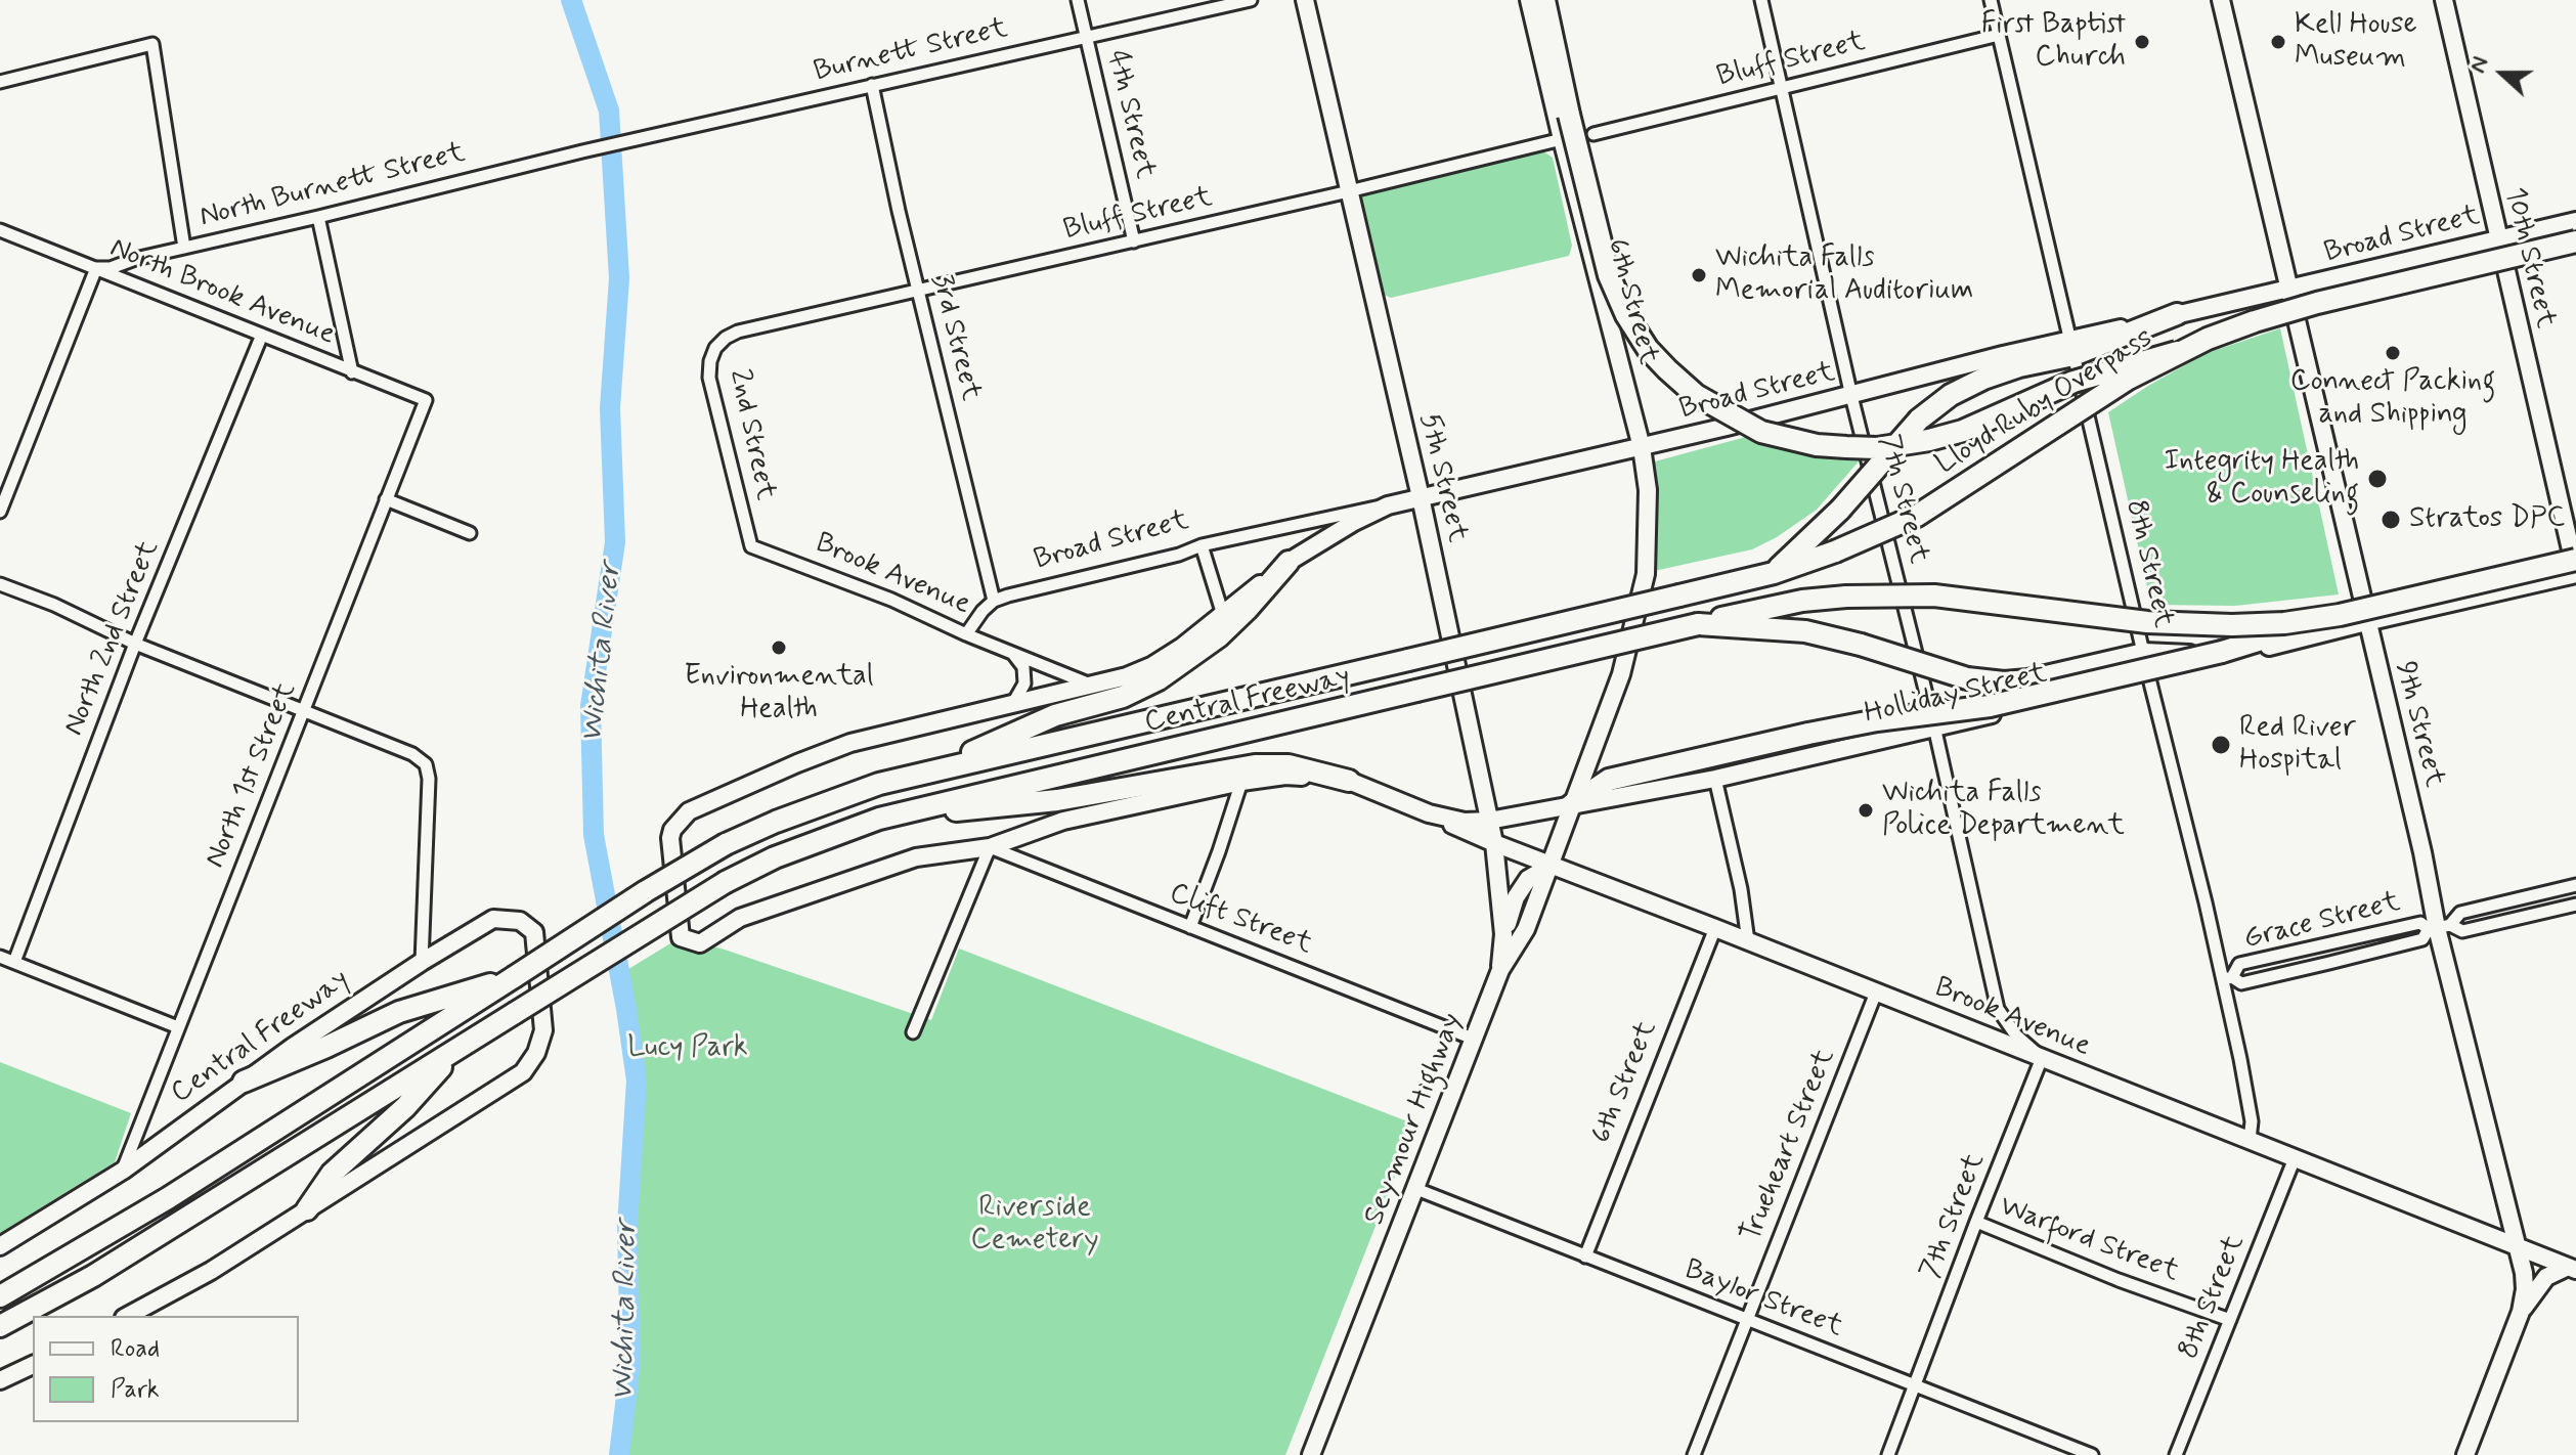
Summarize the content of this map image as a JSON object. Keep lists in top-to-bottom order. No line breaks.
{"streets":{"highway":["Lloyd Ruby Overpass","Central Freeway"],"main road":["Broad Street","10th Street","6th Street","5th Street","Brook Avenue","Holliday Street","9th Street","Seymour Highway"],"street":["Burnett Street","Bluff Street","4th Street","North Burnett Street","North Brook Avenue","3rd Street","2nd Street","7th Street","8th Street","North 2nd Street","North 1st Street","Clift Street","Grace Street","Trueheart Street","Warford Street","Baylor Street"]},"crossings":[["Burnett Street","4th Street"],["Burnett Street","North Burnett Street"],["Burnett Street","3rd Street"],["Bluff Street","4th Street"],["Bluff Street","6th Street"],["Bluff Street","3rd Street"],["Bluff Street","2nd Street"],["Bluff Street","5th Street"],["Bluff Street","7th Street"],["Bluff Street","8th Street"],["North Burnett Street","North Brook Avenue"],["Broad Street","10th Street"],["Broad Street","6th Street"],["Broad Street","3rd Street"],["Broad Street","5th Street"],["Broad Street","7th Street"],["Broad Street","8th Street"],["Broad Street","Central Freeway"],["Broad Street","9th Street"],["10th Street","Holliday Street"],["North Brook Avenue","North 2nd Street"],["North Brook Avenue","North 1st Street"],["6th Street","Brook Avenue"],["6th Street","Holliday Street"],["6th Street","Seymour Highway"],["6th Street","Baylor Street"],["Lloyd Ruby Overpass","Central Freeway"],["2nd Street","Brook Avenue"],["5th Street","Brook Avenue"],["5th Street","Holliday Street"],["5th Street","Seymour Highway"],["7th Street","Brook Avenue"],["7th Street","Holliday Street"],["7th Street","Warford Street"],["7th Street","Baylor Street"],["8th Street","Brook Avenue"],["8th Street","Holliday Street"],["8th Street","Grace Street"],["8th Street","Warford Street"],["Brook Avenue","Holliday Street"],["Brook Avenue","Central Freeway"],["Brook Avenue","9th Street"],["Brook Avenue","Seymour Highway"],["Brook Avenue","Trueheart Street"],["Holliday Street","Central Freeway"],["Holliday Street","9th Street"],["Holliday Street","Seymour Highway"],["Central Freeway","North 1st Street"],["Central Freeway","Clift Street"],["9th Street","Grace Street"],["Clift Street","Seymour Highway"],["Seymour Highway","Baylor Street"],["Trueheart Street","Baylor Street"]],"water":["Wichita River"],"parks":["Lucy Park","Riverside Cemetery"],"places":["First Baptist Church","Kell House Museum","Wichita Falls Memorial Auditorium","Connect Packing and Shipping","Integrity Health & Counseling","Stratos DPC","Environmental Health","Red River Hospital","Wichita Falls Police Department"],"legend":["Road","Park"],"north":"left"}
